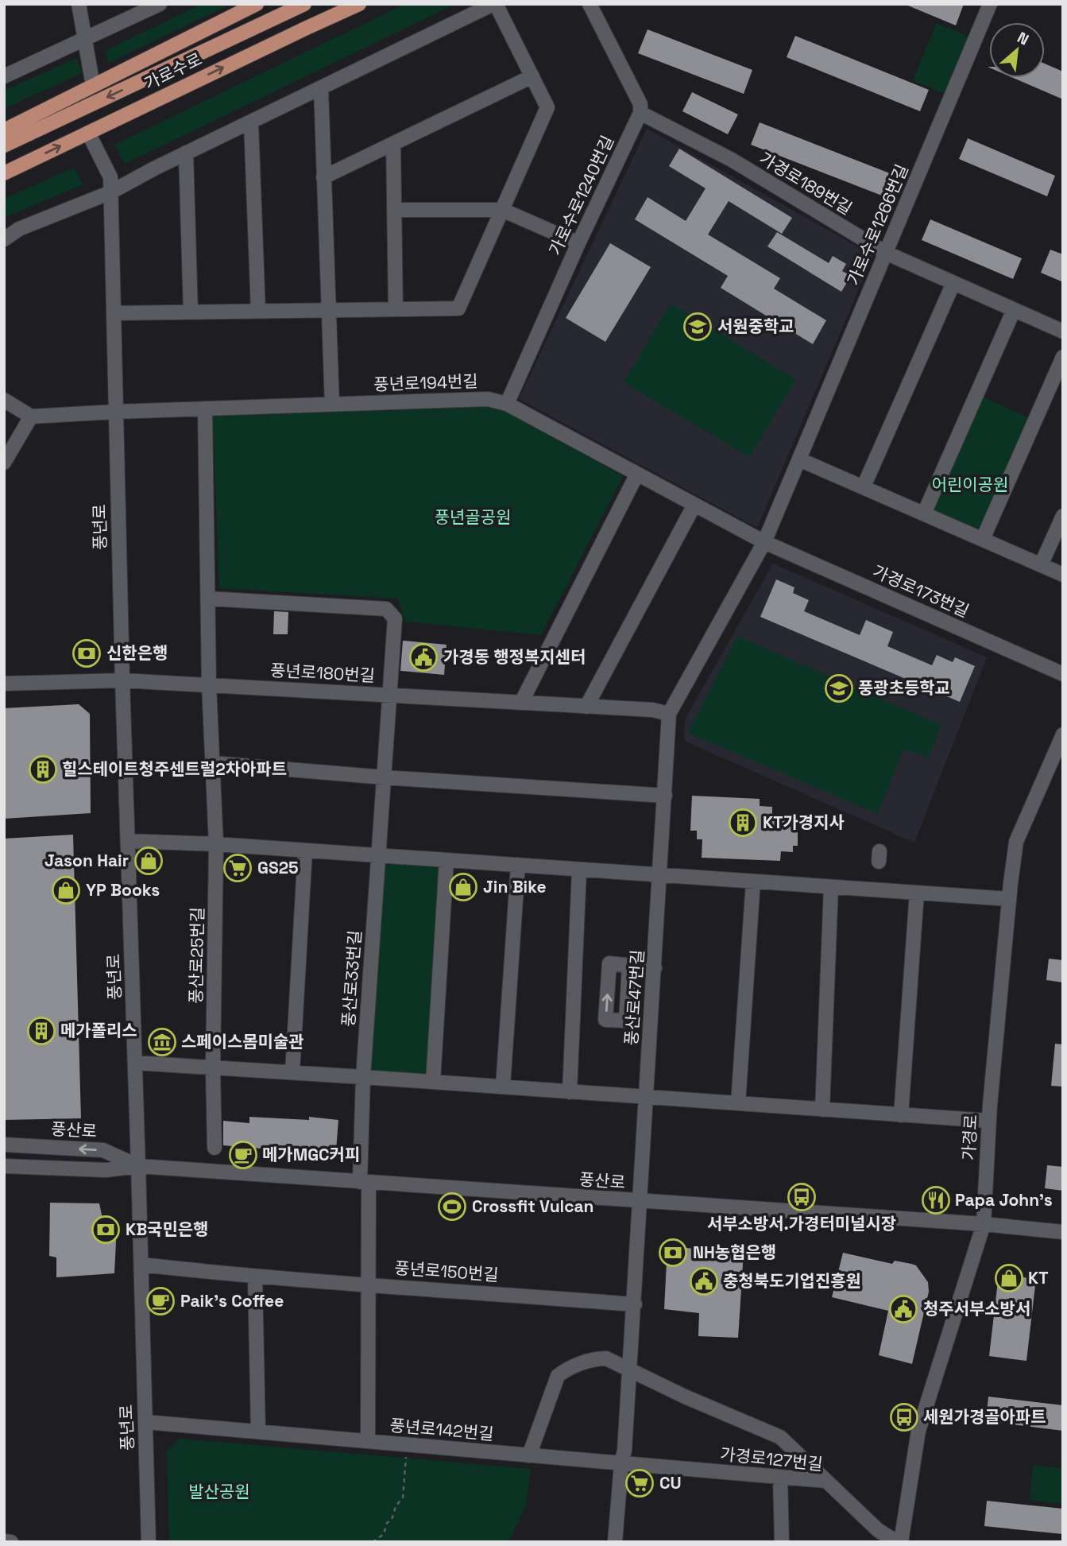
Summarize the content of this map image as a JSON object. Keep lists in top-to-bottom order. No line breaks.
{"streets":{"main road":["가로수로"],"street":["가경로189번길","가로수로1240번길","가로수로1266번길","풍년로194번길","풍년로","가경로173번길","풍년로180번길","풍산로25번길","풍산로33번길","풍산로47번길","풍산로","가경로","풍년로150번길","풍년로142번길","가경로127번길"]},"crossings":[["가로수로","풍년로"],["가경로189번길","가로수로1240번길"],["가경로189번길","가로수로1266번길"],["가로수로1240번길","풍년로194번길"],["가로수로1266번길","풍년로194번길"],["가로수로1266번길","가경로173번길"],["가로수로1266번길","풍산로47번길"],["풍년로194번길","풍년로"],["풍년로194번길","가경로173번길"],["풍년로194번길","풍산로25번길"],["풍년로194번길","풍산로47번길"],["풍년로","풍년로180번길"],["풍년로","풍산로"],["풍년로","풍년로150번길"],["풍년로","풍년로142번길"],["가경로173번길","풍산로47번길"],["풍년로180번길","풍산로25번길"],["풍년로180번길","풍산로33번길"],["풍년로180번길","풍산로47번길"],["풍산로33번길","풍산로"],["풍산로33번길","풍년로150번길"],["풍산로33번길","풍년로142번길"],["풍산로47번길","풍산로"],["풍산로47번길","풍년로150번길"],["풍산로47번길","풍년로142번길"],["풍산로47번길","가경로127번길"],["풍산로","가경로"],["가경로","가경로127번길"],["풍년로142번길","가경로127번길"]],"parks":["어린이공원","풍년골공원","발산공원"],"places":{"school or university":["서원중학교","풍광초등학교"],"bank":["신한은행","KB국민은행","NH농협은행"],"public building":["가경동 행정복지센터","충청북도기업진흥원","청주서부소방서"],"building":["힐스테이트청주센트럴2차아파트","KT가경지사","메가폴리스"],"shop":["Jason Hair","Jin Bike","YP Books","KT"],"supermarket":["GS25","CU"],"museum":["스페이스몸미술관"],"cafe":["메가MGC커피","Paik's Coffee"],"bus stop":["서부소방서.가경터미널시장","세원가경골아파트"],"restaurant":["Papa John's"],"sports":["Crossfit Vulcan"]},"north":"top right"}
